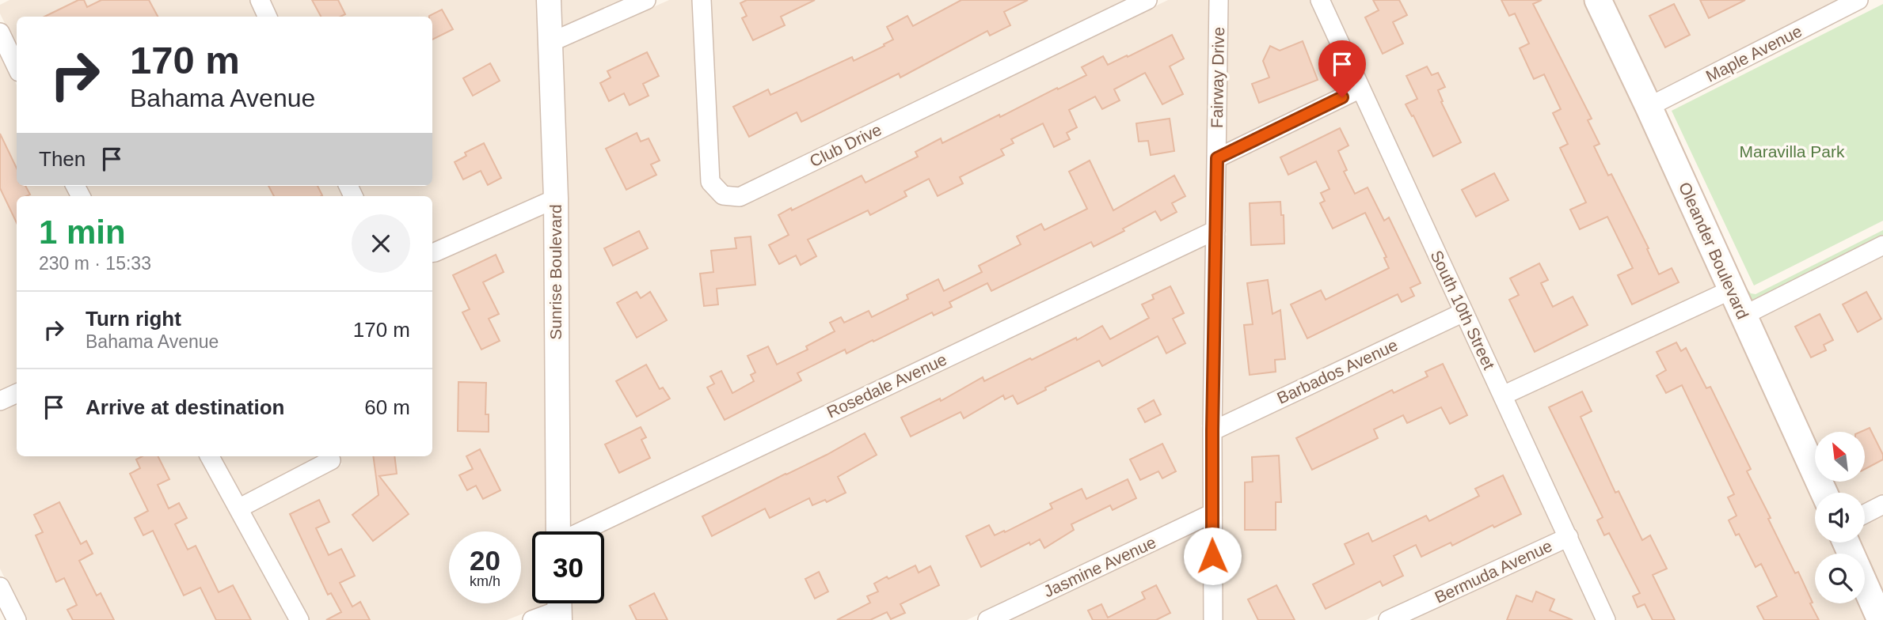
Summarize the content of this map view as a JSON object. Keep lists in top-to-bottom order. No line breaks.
{"streets":{"main road":["Oleander Boulevard"],"street":["Maple Avenue","Fairway Drive","Club Drive","Sunrise Boulevard","South 10th Street","Barbados Avenue","Rosedale Avenue","Jasmine Avenue","Bermuda Avenue"]},"crossings":[["Maple Avenue","Oleander Boulevard"],["Fairway Drive","Barbados Avenue"],["Fairway Drive","Rosedale Avenue"],["Fairway Drive","Jasmine Avenue"],["South 10th Street","Barbados Avenue"],["South 10th Street","Bermuda Avenue"]],"parks":["Maravilla Park"],"north":"top left","page":{"turn":["170 m","Bahama Avenue"],"then":"Then","heading":["1 min","230 m · 15:33"],"list":[{"name":"Turn right","note":"Bahama Avenue","value":"170 m"},{"name":"Arrive at destination","value":"60 m"}],"speed":"20 km/h","limit":"30"}}
